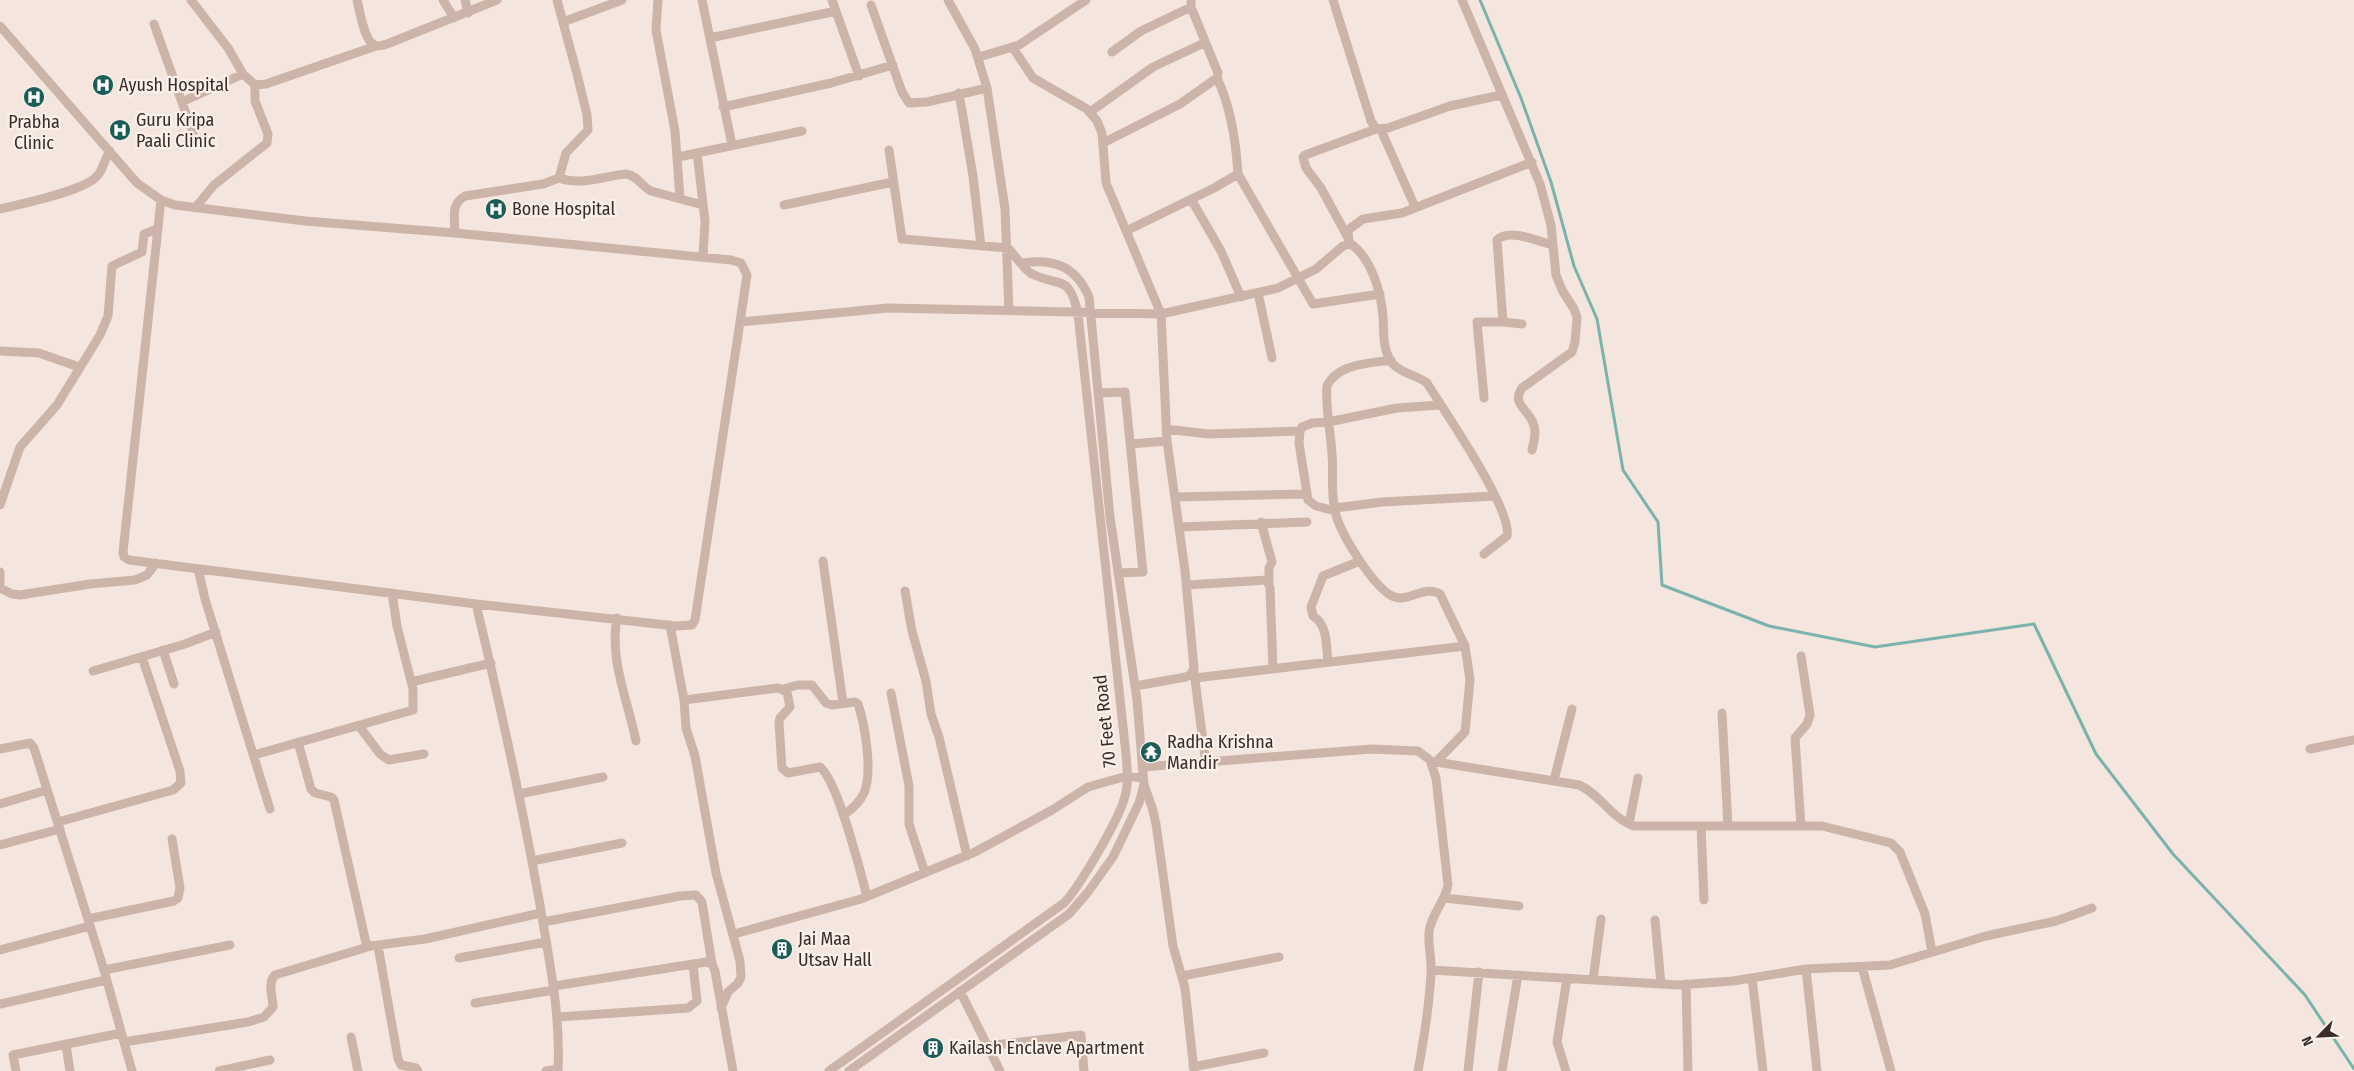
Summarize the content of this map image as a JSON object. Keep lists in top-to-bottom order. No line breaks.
{"streets":{"street":["70 Feet Road"]},"places":{"hospital":["Ayush Hospital","Prabha Clinic","Guru Kripa Paali Clinic","Bone Hospital"],"temple":["Radha Krishna Mandir"],"building":["Jai Maa Utsav Hall","Kailash Enclave Apartment"]},"north":"bottom left"}
